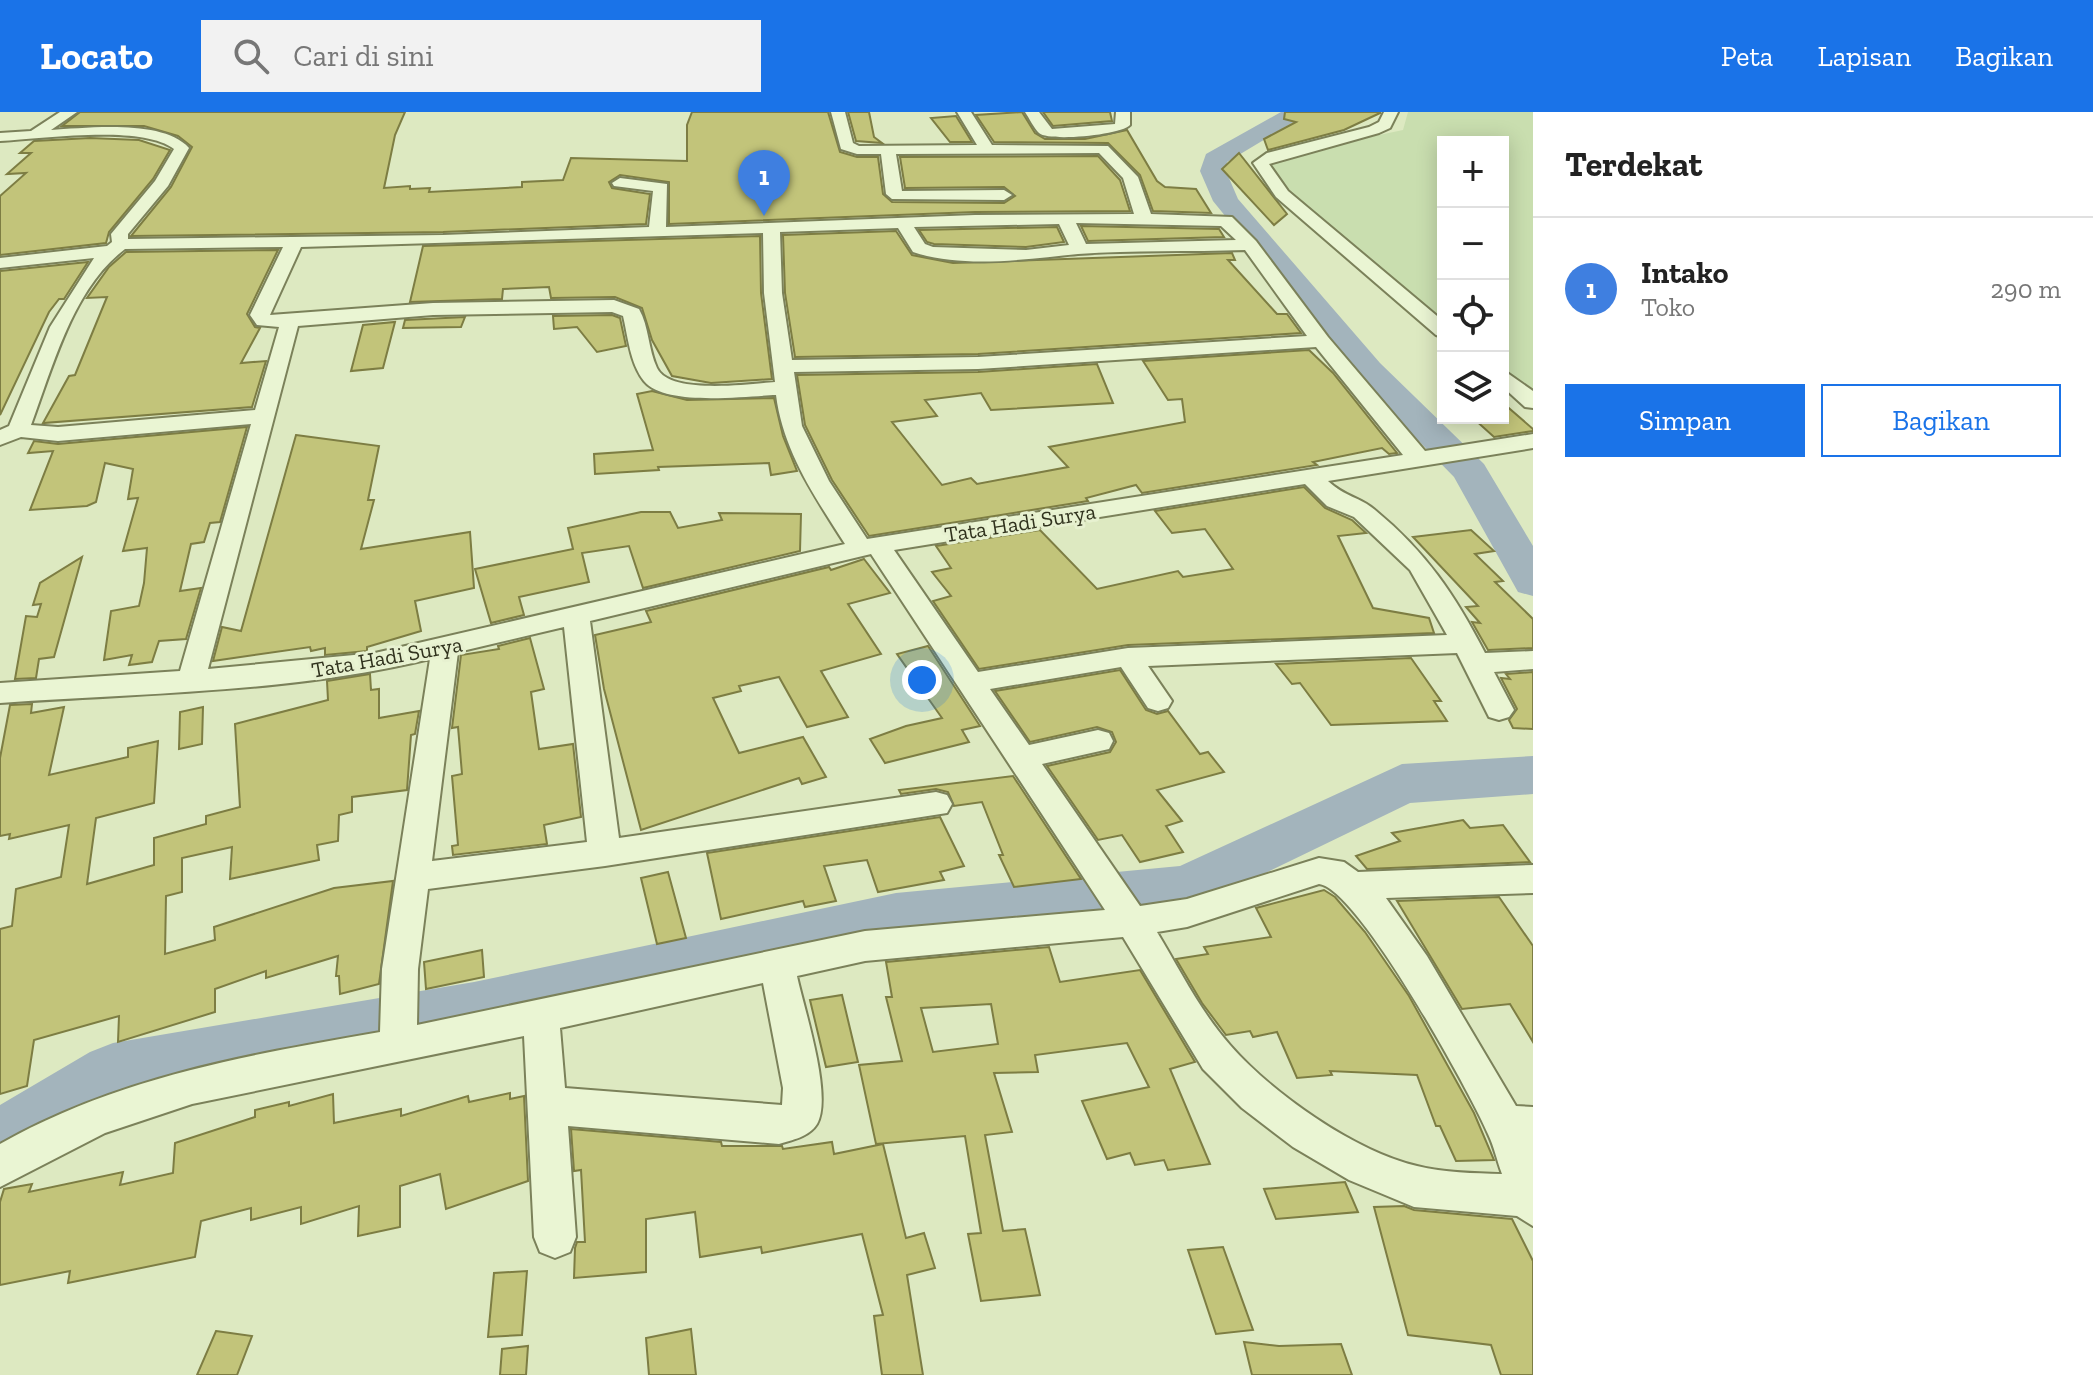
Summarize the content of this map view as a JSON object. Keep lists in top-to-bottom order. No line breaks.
{"streets":{"street":["Tata Hadi Surya"]},"page":{"header":"Locato","search":"Cari di sini","nav":["Peta","Lapisan","Bagikan"],"heading":"Terdekat","map_buttons":["+","−"],"pins":"1","list":[{"mark":"1","name":"Intako","note":"Toko","value":"290 m"}],"buttons":["Simpan","Bagikan"]}}
